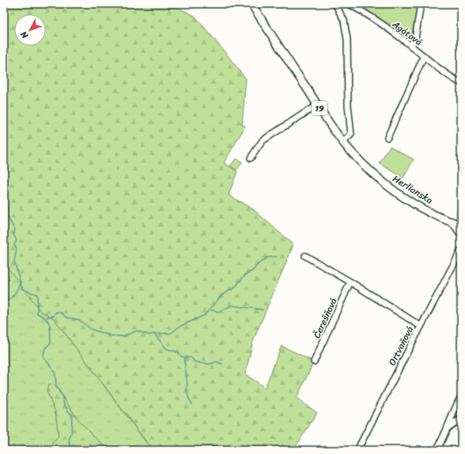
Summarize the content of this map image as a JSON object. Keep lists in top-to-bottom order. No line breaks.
{"streets":{"main road":["19","Herlianska"],"street":["Agátová","Čerešňová","Ortvaňová"]},"crossings":[["19","Herlianska"]],"north":"bottom left"}
